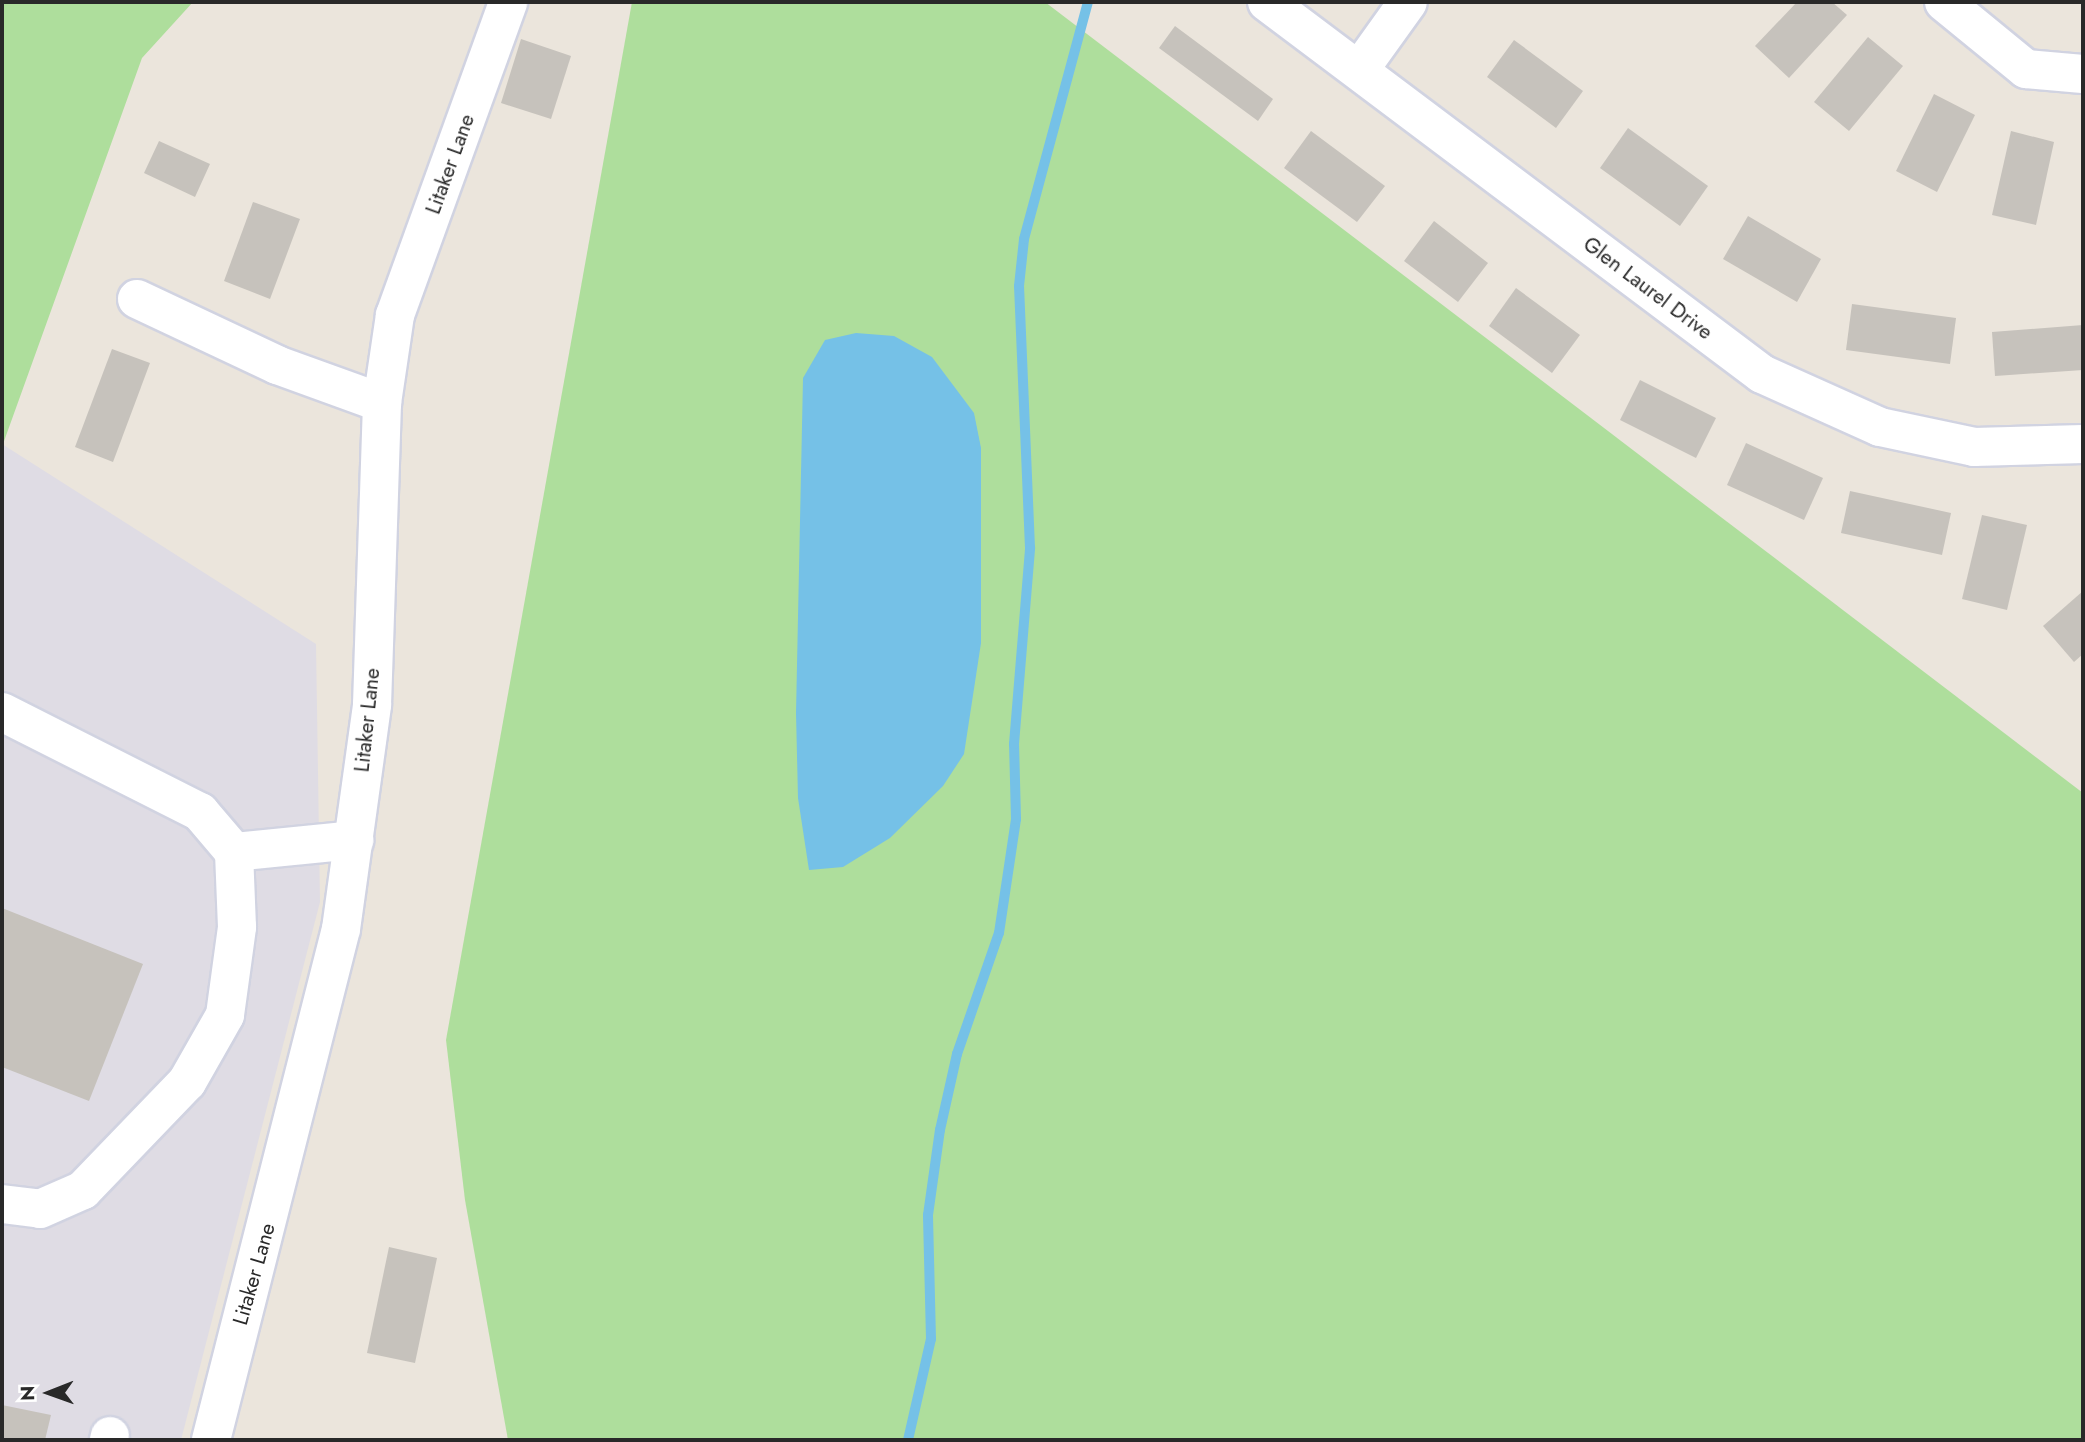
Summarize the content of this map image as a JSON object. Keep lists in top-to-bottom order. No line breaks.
{"streets":{"street":["Litaker Lane","Glen Laurel Drive"]},"north":"left"}
